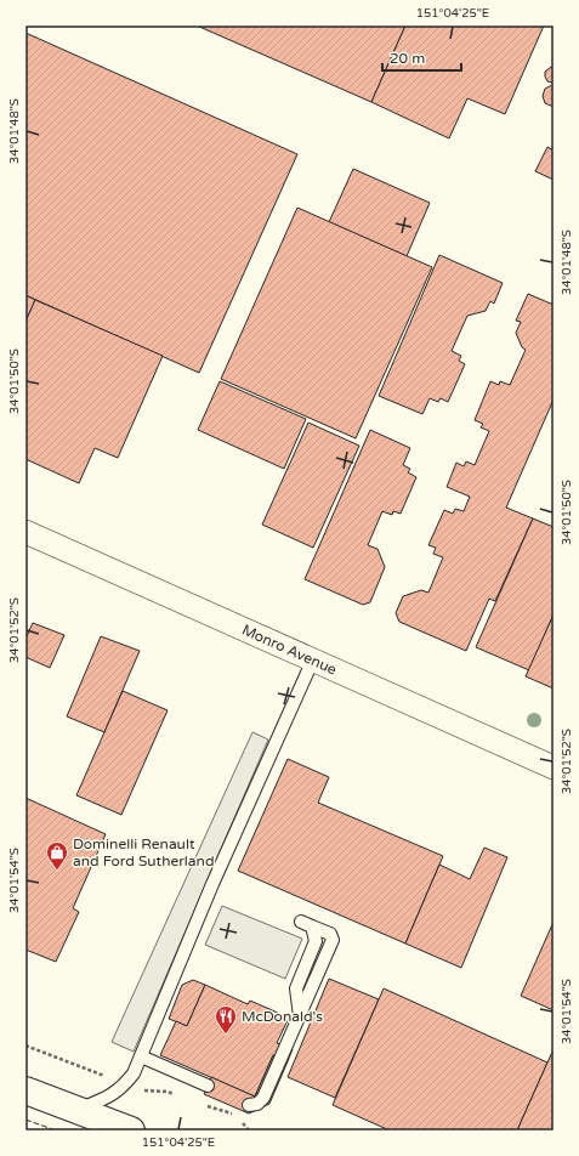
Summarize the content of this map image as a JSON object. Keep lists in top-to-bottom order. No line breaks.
{"streets":{"street":["Monro Avenue"]},"places":{"shop":["Dominelli Renault and Ford Sutherland"],"restaurant":["McDonald's"]},"scale_bar":"20 m","coordinates":["151°04'25\"E","34°01'48\"S","34°01'50\"S","34°01'52\"S","34°01'54\"S"]}
